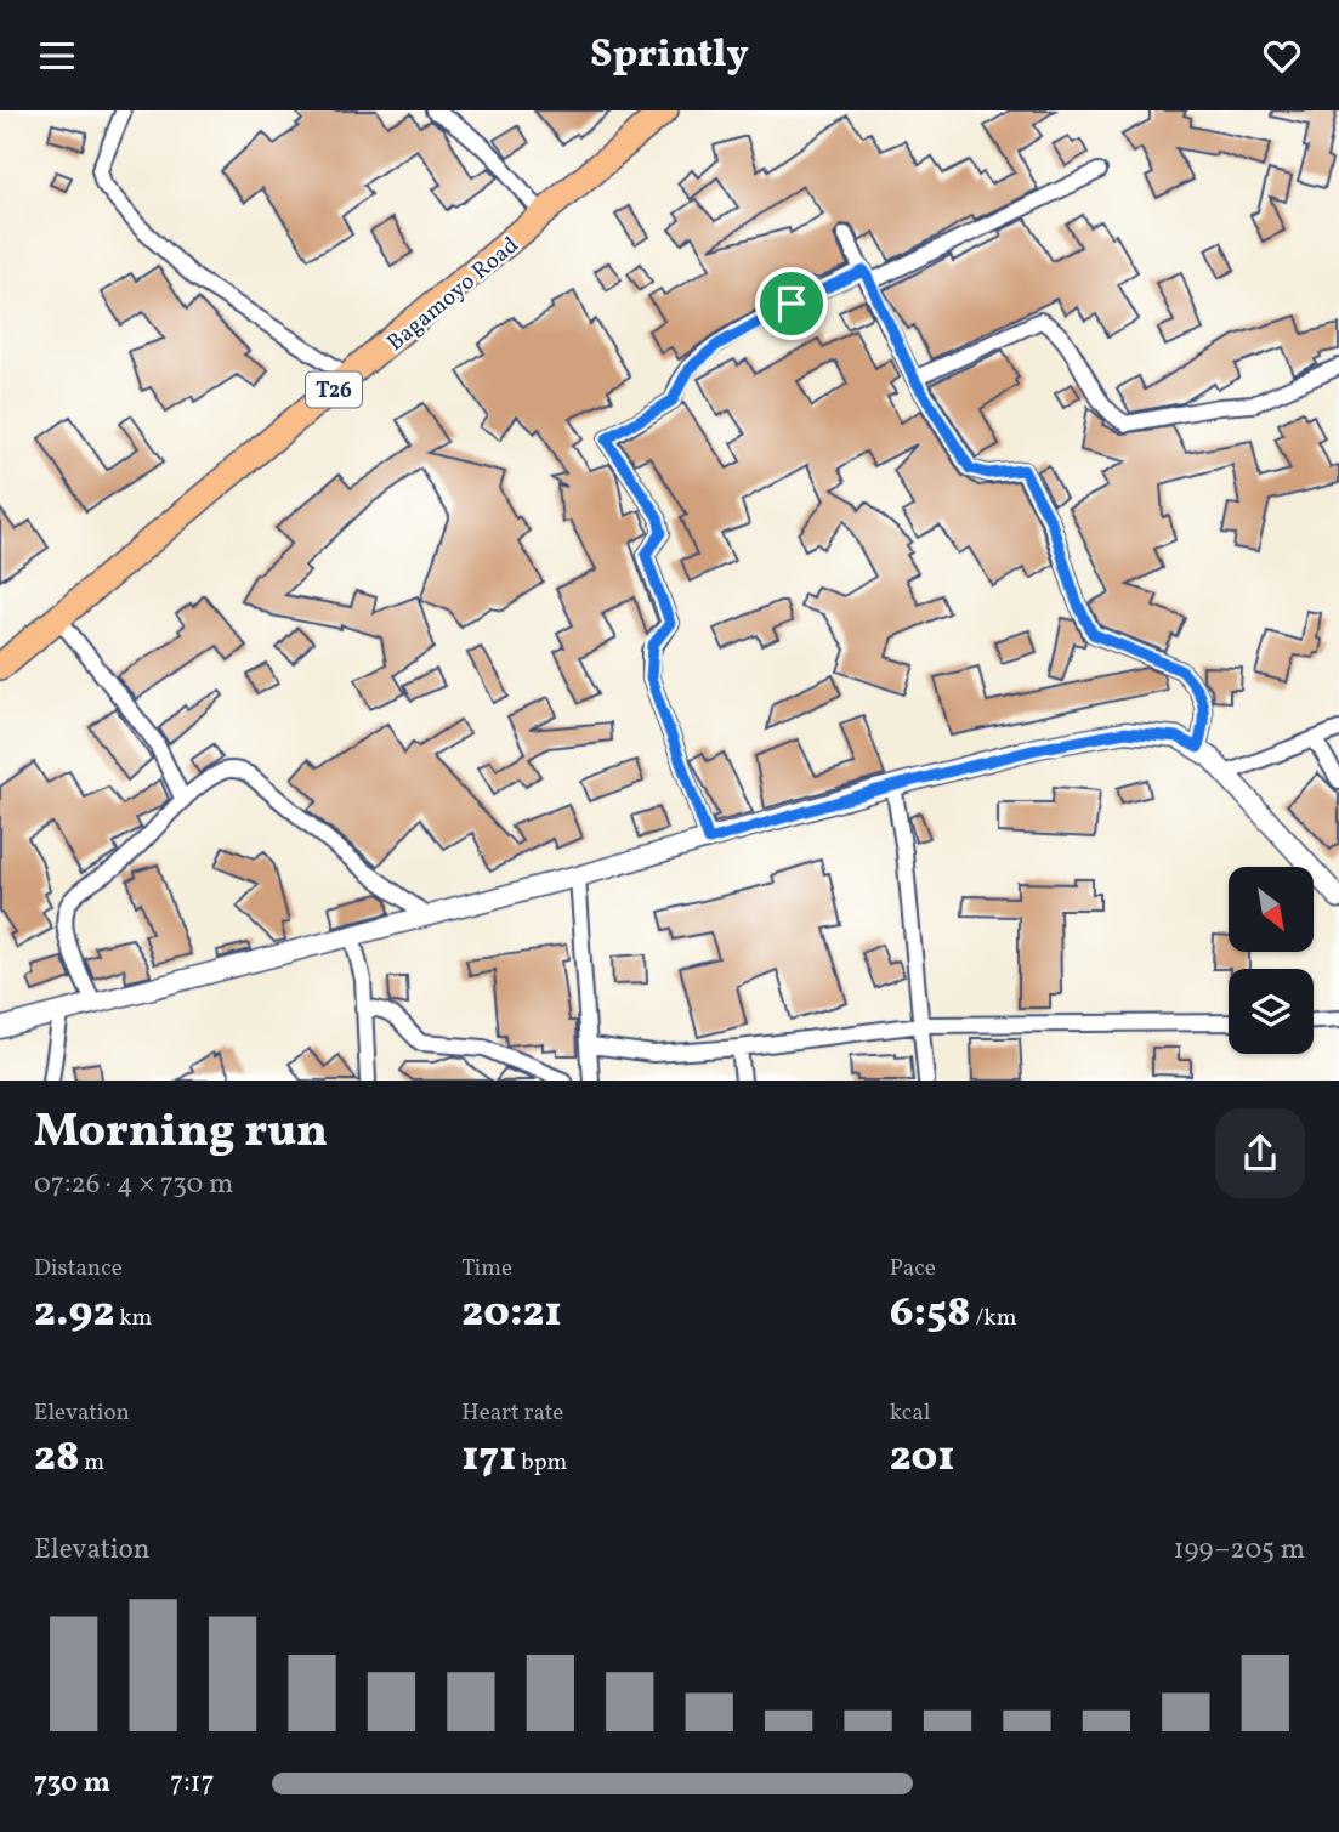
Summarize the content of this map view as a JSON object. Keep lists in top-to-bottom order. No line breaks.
{"streets":{"highway":["Bagamoyo Road","T26"]},"north":"bottom right","page":{"header":"Sprintly","heading":["Morning run","07:26 · 4 × 730 m"],"stats":[["Distance","2.92 km"],["Time","20:21"],["Pace","6:58 /km"],["Elevation","28 m"],["Heart rate","171 bpm"],["kcal","201"]],"chart":["Elevation","199–205 m"],"list":[{"name":"730 m","note":"7:17"}]}}
